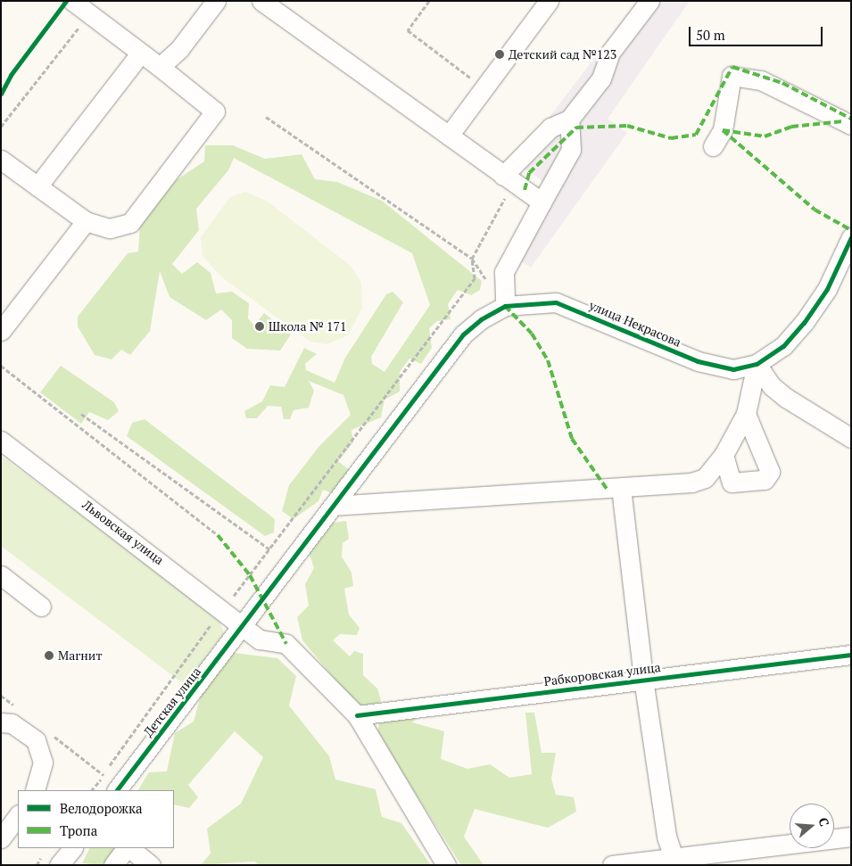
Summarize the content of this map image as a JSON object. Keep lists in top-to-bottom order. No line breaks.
{"streets":{"street":["улица Некрасова","Львовская улица","Рабкоровская улица","Детская улица"]},"crossings":[["улица Некрасова","Детская улица"],["Львовская улица","Рабкоровская улица"],["Львовская улица","Детская улица"]],"places":["Детский сад №123","Школа № 171","Магнит"],"legend":["Велодорожка","Тропа"],"scale_bar":"50 m","north":"right"}
